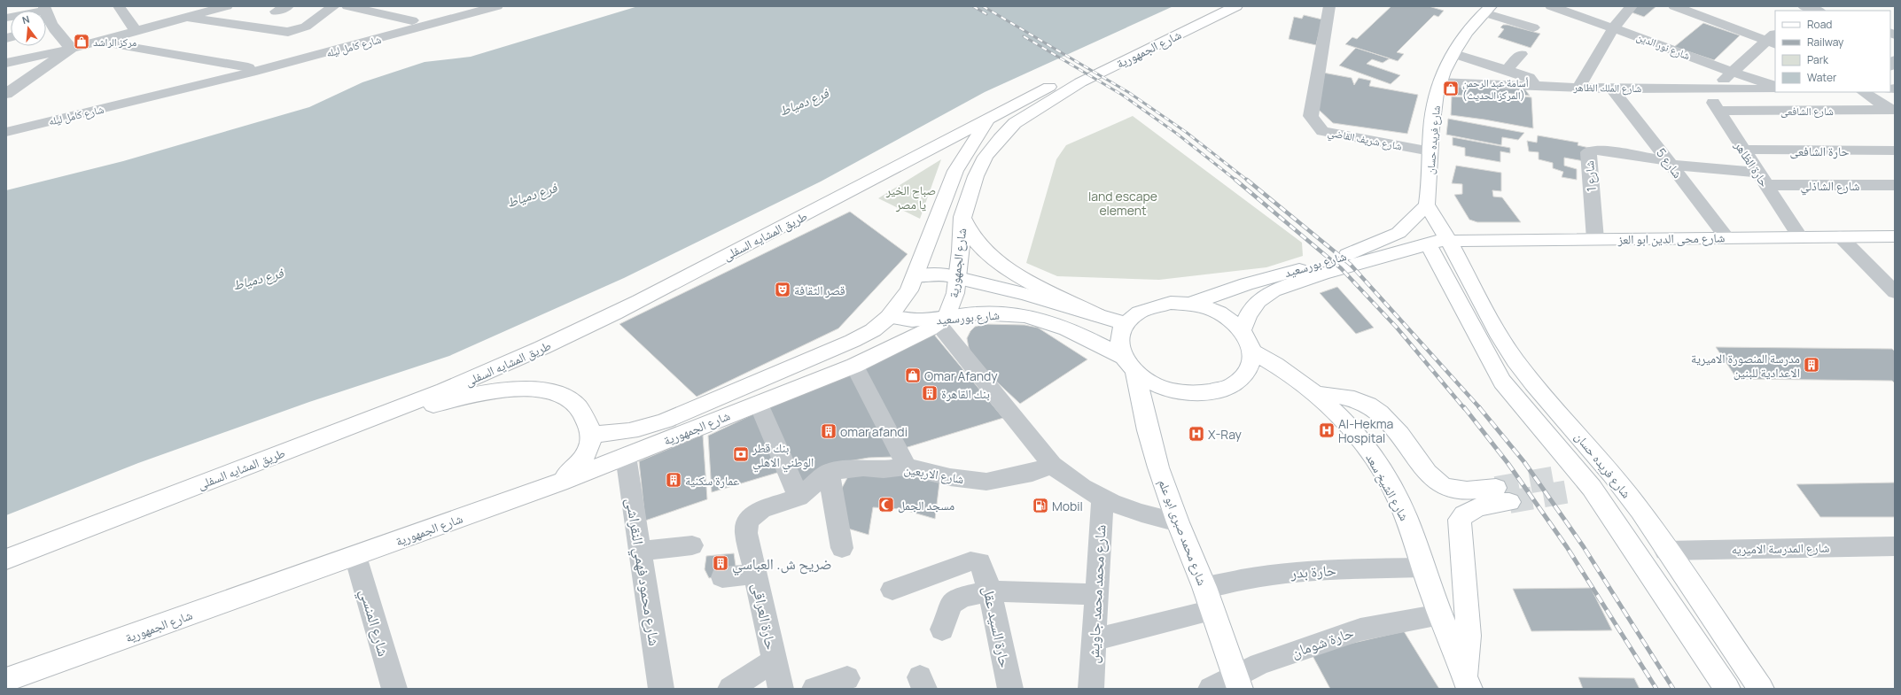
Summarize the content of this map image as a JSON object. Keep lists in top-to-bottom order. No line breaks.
{"streets":{"main road":["شارع الجمهورية","شارع فريده حسان","طريق المشايه السفلى","شارع محى الدين ابو العز","شارع بورسعيد","شارع الشيخ سعد","شارع محمد صبرى ابو علم"],"street":["شارع كامل ليله","شارع نور الدين","شارع الملك الظاهر","شارع الشافعى","شارع شريف القاضي","حارة الشافعى","شارع 5","حارة الظاهر","شارع 1","شارع الشاذلي","شارع الاربعين","شارع المدرسة الاميريه","حارة بدر","شارع محمود فهمي النقراشى","شارع محمد محمد جاويش","حارة العراقى","شارع المنسي","حارة السيد عقل","حارة شومان"]},"crossings":[["شارع الجمهورية","طريق المشايه السفلى"],["شارع الجمهورية","شارع بورسعيد"],["شارع الجمهورية","شارع محمود فهمي النقراشى"],["شارع الجمهورية","شارع المنسي"],["شارع الملك الظاهر","شارع فريده حسان"],["شارع الملك الظاهر","شارع 5"],["شارع الملك الظاهر","حارة الظاهر"],["شارع الشافعى","حارة الظاهر"],["شارع شريف القاضي","شارع فريده حسان"],["شارع فريده حسان","شارع محى الدين ابو العز"],["شارع فريده حسان","شارع بورسعيد"],["شارع فريده حسان","شارع المدرسة الاميريه"],["حارة الشافعى","حارة الظاهر"],["شارع 5","شارع 1"],["شارع 5","شارع الشاذلي"],["شارع 5","شارع محى الدين ابو العز"],["حارة الظاهر","شارع الشاذلي"],["حارة الظاهر","شارع محى الدين ابو العز"],["شارع 1","شارع الشاذلي"],["شارع 1","شارع محى الدين ابو العز"],["شارع محى الدين ابو العز","شارع بورسعيد"],["شارع بورسعيد","شارع الشيخ سعد"],["شارع بورسعيد","شارع محمد صبرى ابو علم"],["شارع الشيخ سعد","شارع محمد صبرى ابو علم"],["شارع الشيخ سعد","حارة بدر"],["شارع الشيخ سعد","حارة شومان"],["شارع محمد صبرى ابو علم","حارة بدر"],["شارع محمد صبرى ابو علم","حارة شومان"]],"water":["فرع دمياط"],"parks":["صباح الخير يا مصر","land escape element"],"places":{"shop":["مركز الراشد","أسامة عبد الرحمن (المركز الحديث)","Omar Afandy"],"theatre":["قصر الثقافة"],"building":["مدرسة المنصورة الاميرية الاعدادية للبنين","بنك القاهرة","omar afandi","عمارة سكنية","ضريح ش. العباسي"],"hospital":["Al-Hekma Hospital","X-Ray"],"bank":["بنك قطر الوطني الاهلي"],"mosque":["مسجد الجمل"],"fuel station":["Mobil"]},"legend":["Road","Railway","Park","Water"],"north":"top"}
